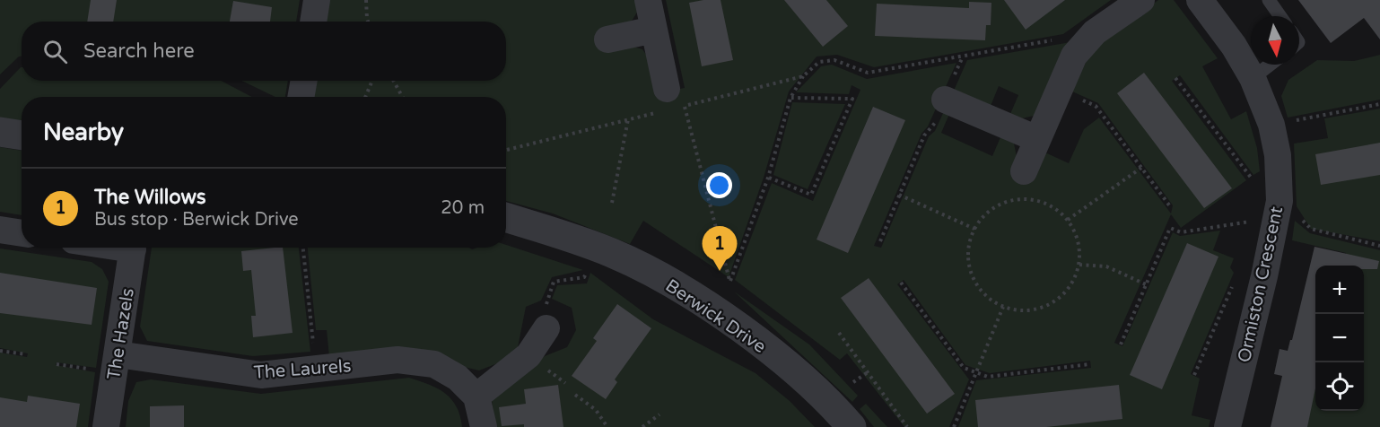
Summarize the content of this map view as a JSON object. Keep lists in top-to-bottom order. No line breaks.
{"streets":{"street":["Ormiston Crescent","Berwick Drive","The Hazels","The Laurels"]},"crossings":[["The Hazels","The Laurels"]],"north":"bottom","page":{"search":"Search here","heading":"Nearby","list":[{"mark":"1","name":"The Willows","note":"Bus stop · Berwick Drive","value":"20 m"}],"pins":"1","map_buttons":["+","−"]}}
